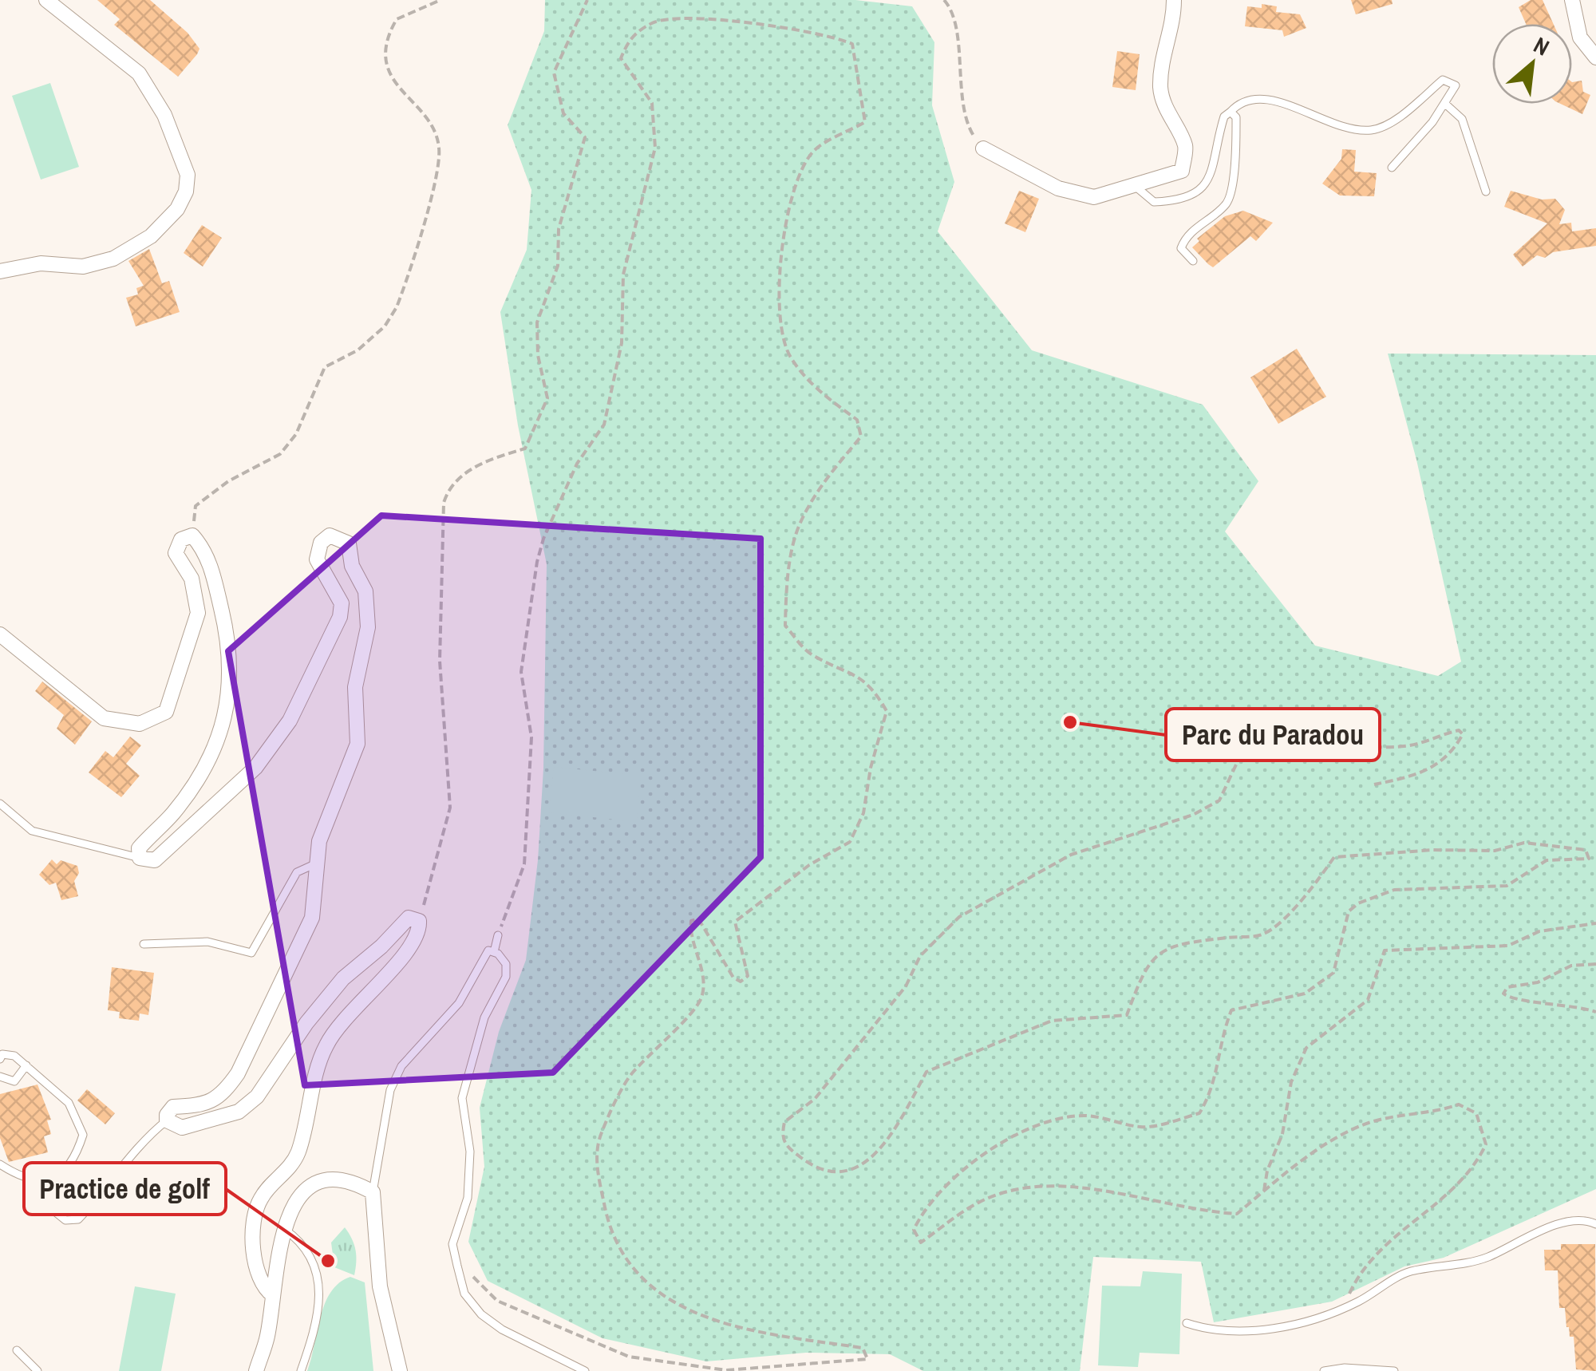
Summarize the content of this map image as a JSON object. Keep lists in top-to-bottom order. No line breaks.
{"places":["Parc du Paradou","Practice de golf"],"north":"top right"}
